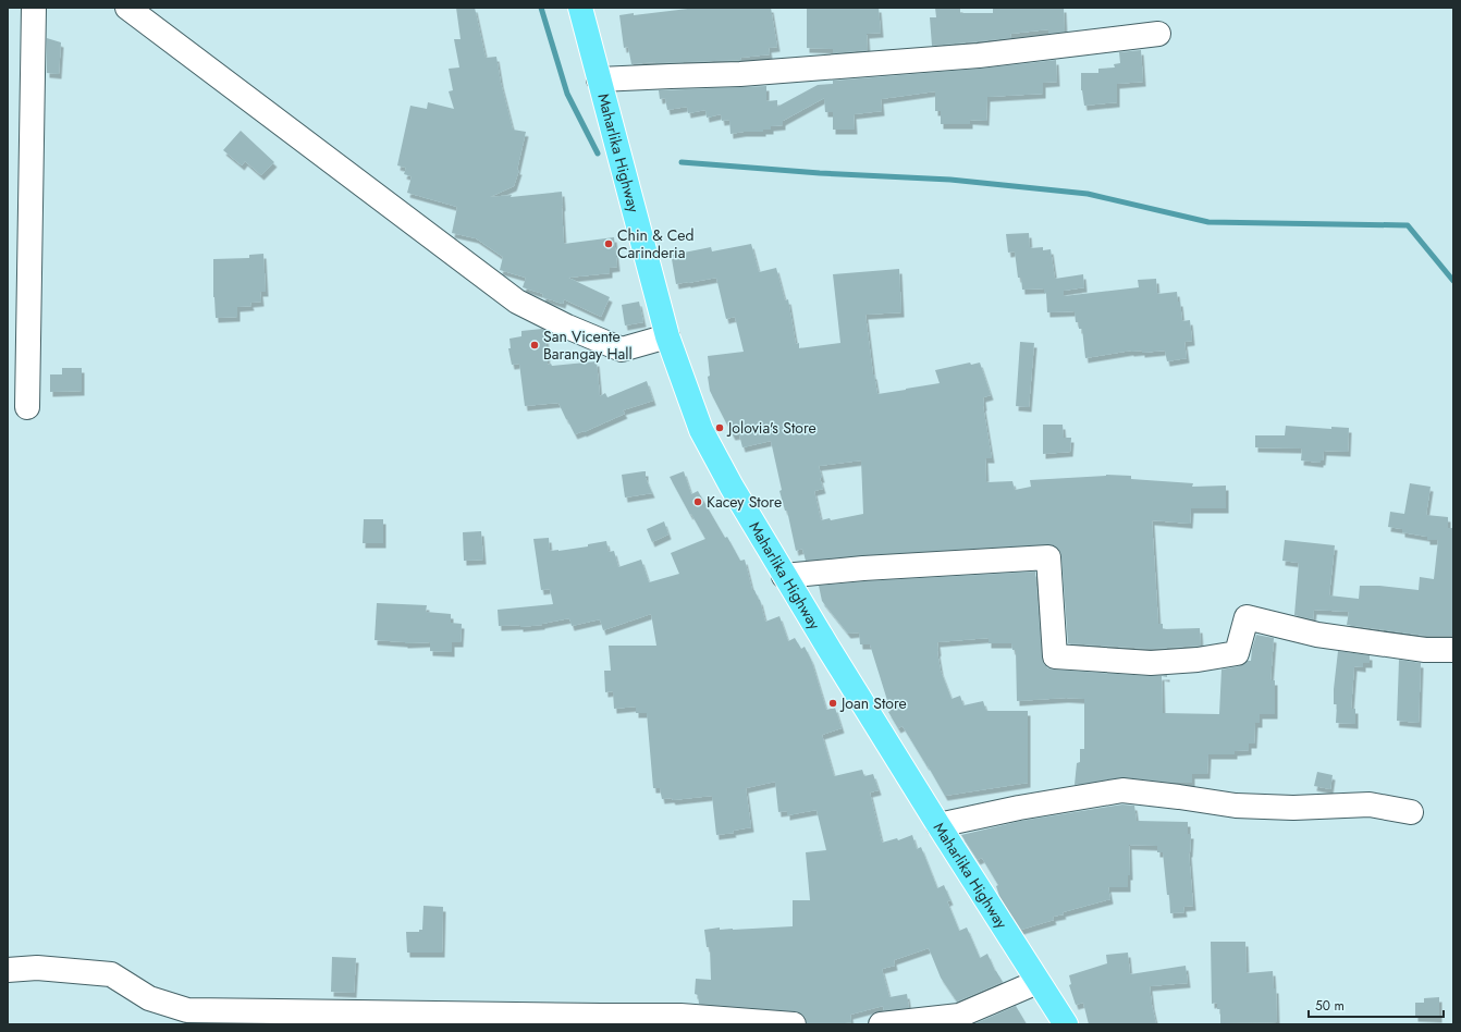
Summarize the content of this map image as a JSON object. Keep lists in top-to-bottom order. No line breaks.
{"streets":{"highway":["Maharlika Highway"]},"places":["Chin & Ced Carinderia","San Vicente Barangay Hall","Jolovia's Store","Kacey Store","Joan Store"],"scale_bar":"50 m"}
